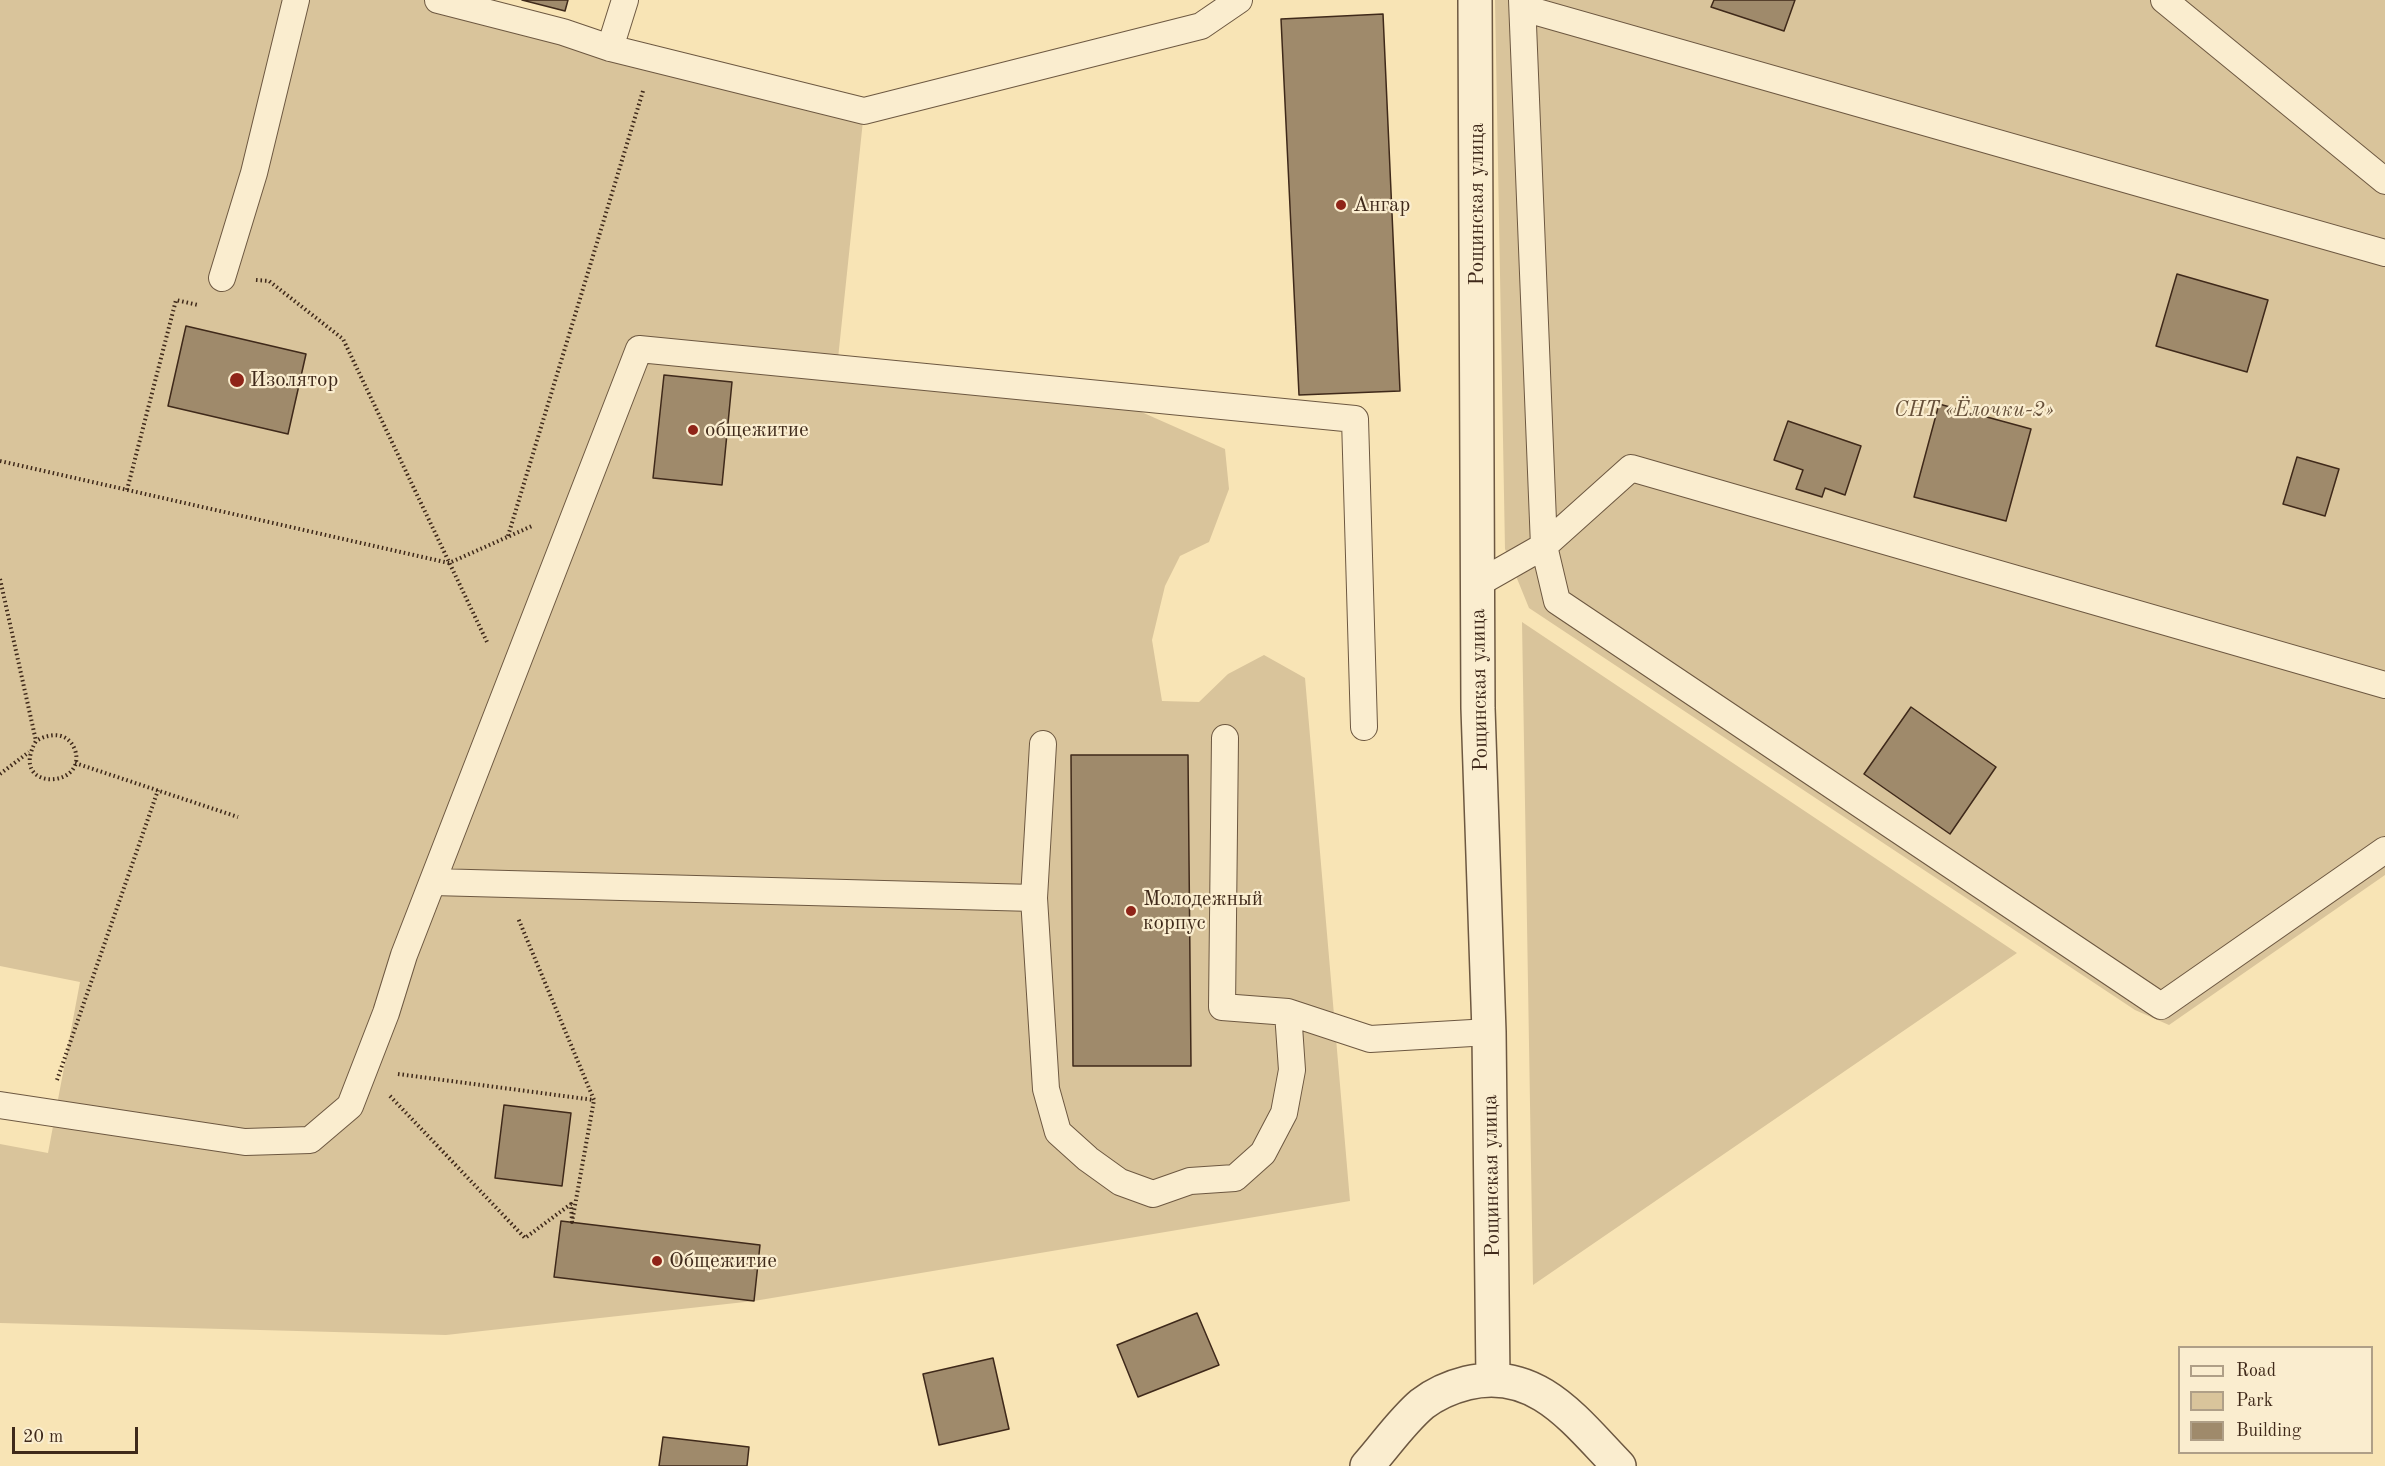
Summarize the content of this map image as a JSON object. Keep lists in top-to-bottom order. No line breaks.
{"streets":{"street":["Рощинская улица"]},"parks":["СНТ «Ёлочки-2»"],"places":["Ангар","Изолятор","общежитие","Молодежный корпус","Общежитие"],"legend":["Road","Park","Building"],"scale_bar":"20 m"}
